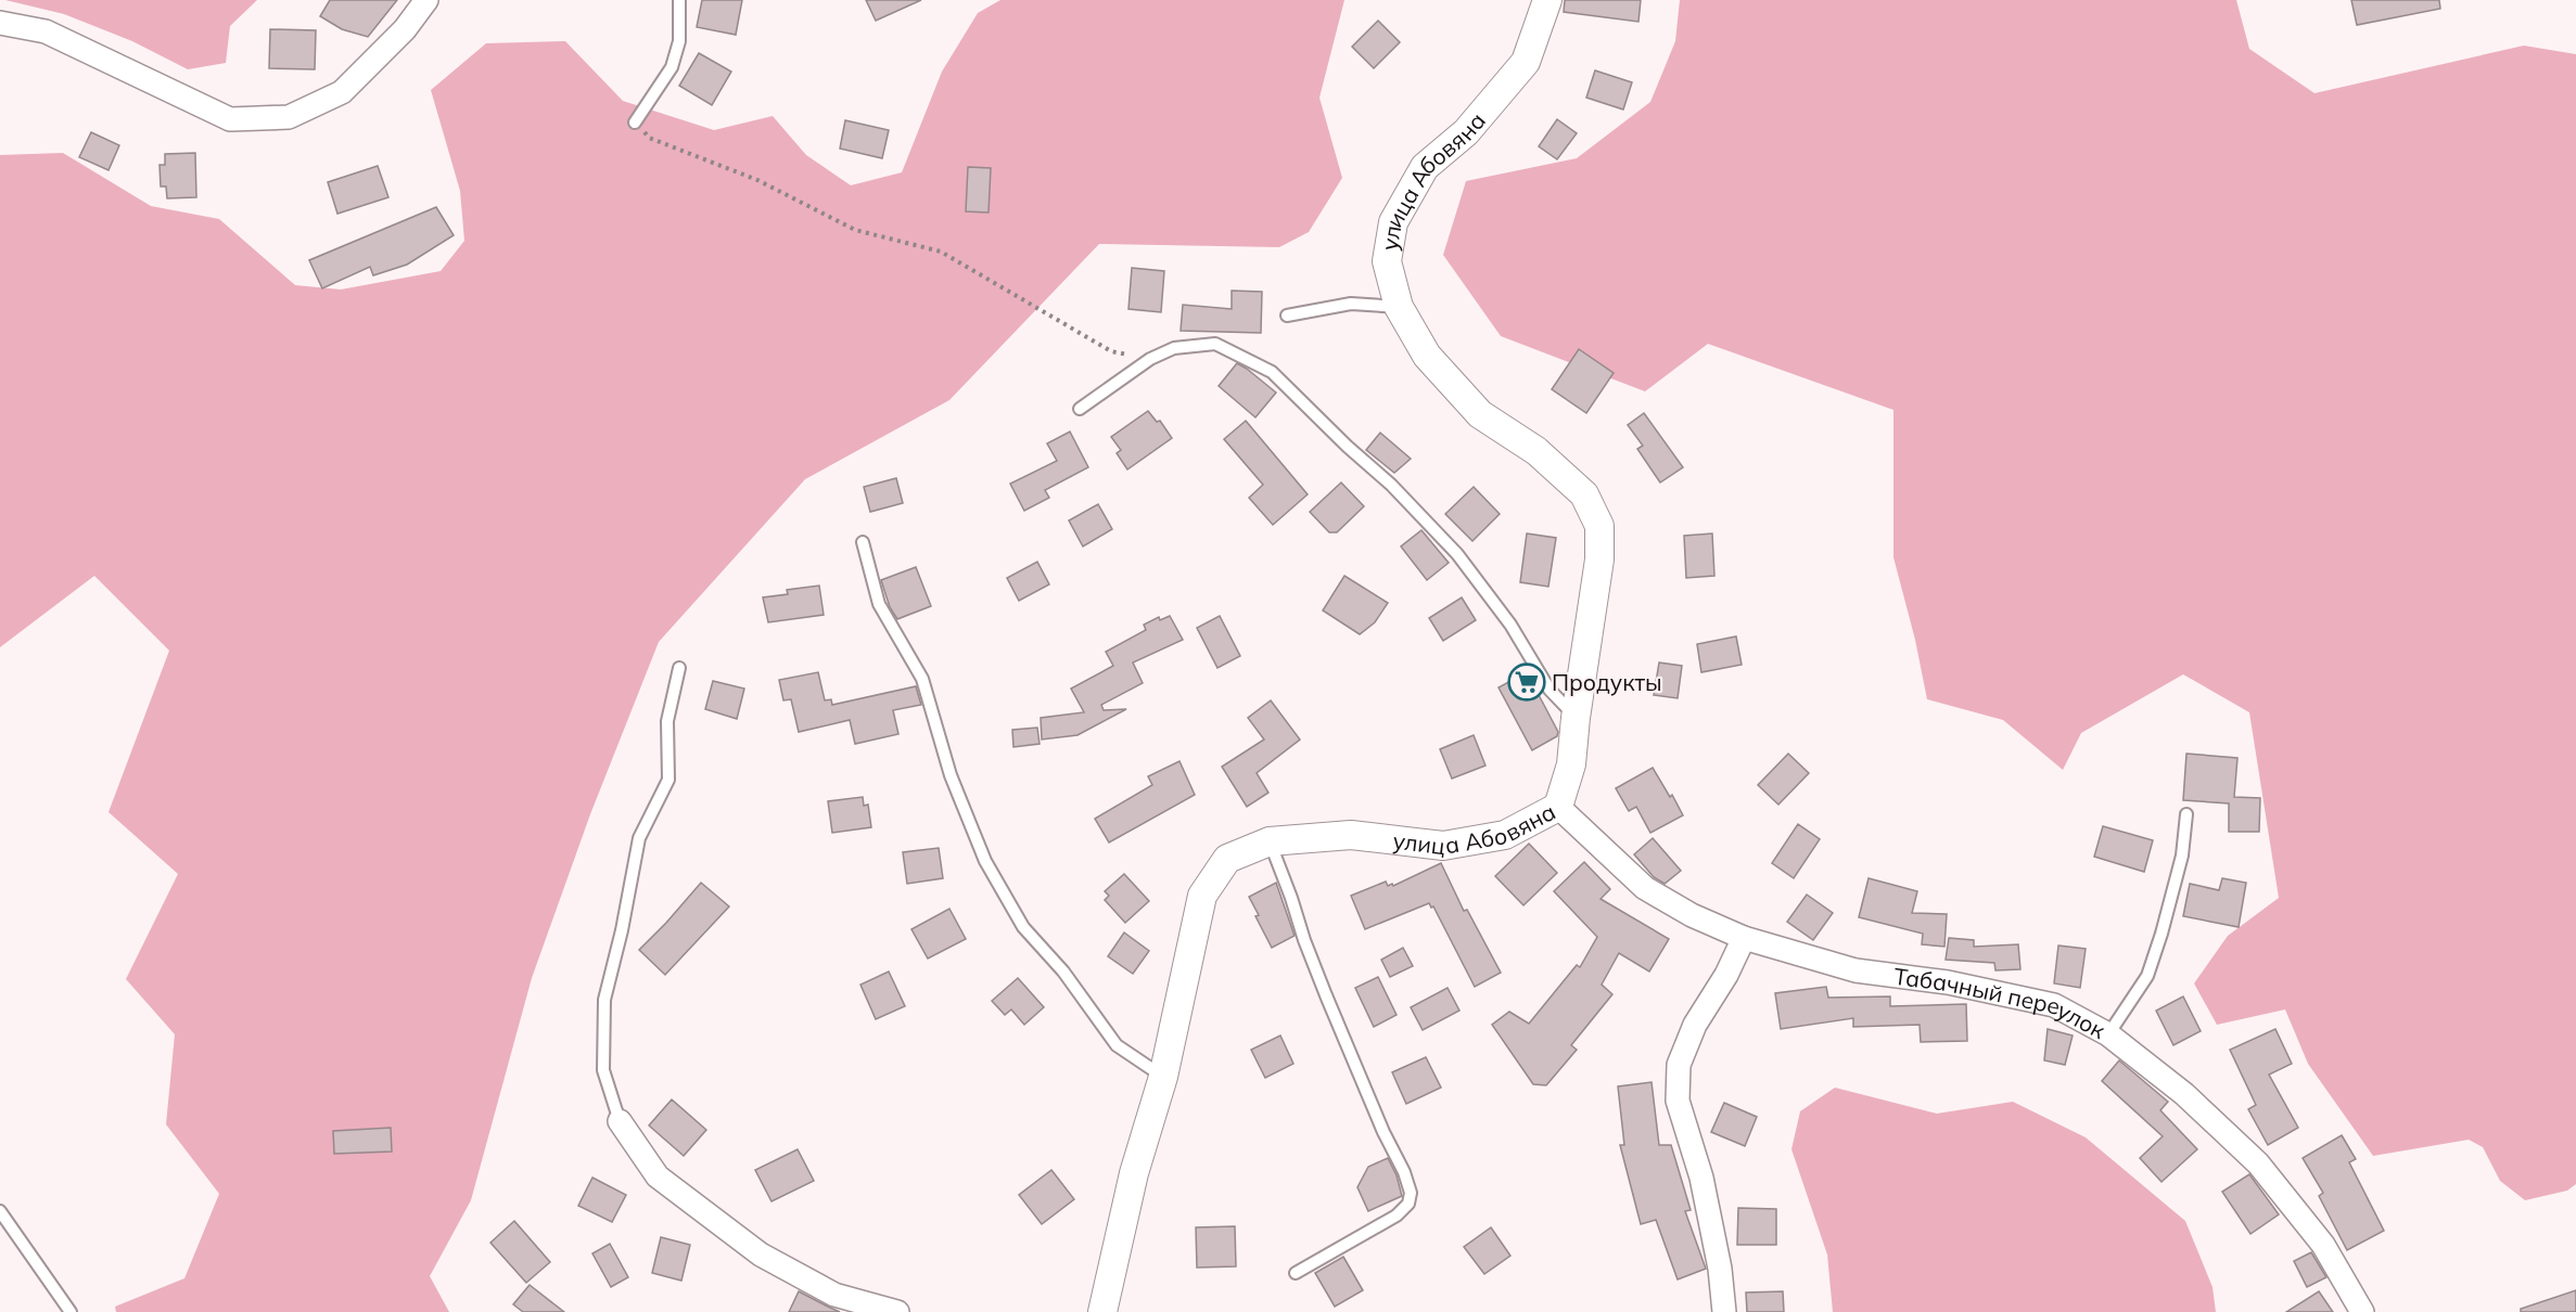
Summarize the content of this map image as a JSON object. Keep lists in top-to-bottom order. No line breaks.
{"streets":{"street":["улица Абовяна","Табачный переулок"]},"crossings":[["улица Абовяна","Табачный переулок"]],"places":{"supermarket":["Продукты"]}}
